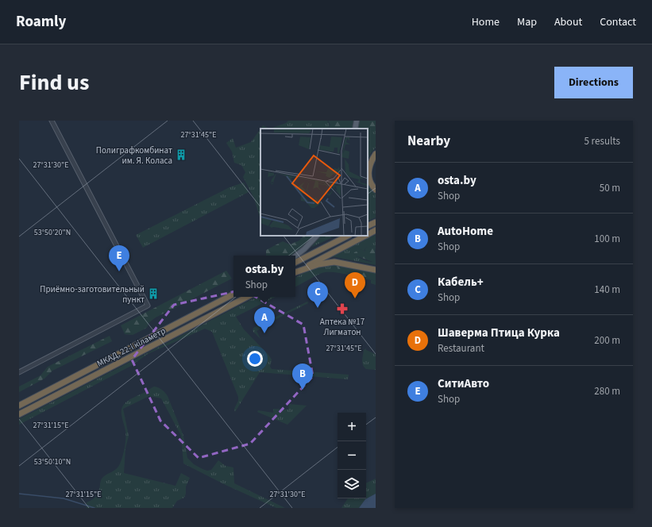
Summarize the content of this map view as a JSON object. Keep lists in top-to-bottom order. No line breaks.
{"streets":{"highway":["МКАД, 22-і кіламетр"]},"places":{"building":["Полиграфкомбинат им. Я. Коласа","Приёмно-заготовительный пункт"],"pharmacy":["Аптека №17 Лигматон"]},"page":{"header":"Roamly","nav":["Home","Map","About","Contact"],"title":"Find us","buttons":"Directions","heading":["Nearby","5 results"],"list":[{"mark":"A","name":"osta.by","note":"Shop","value":"50 m"},{"mark":"B","name":"AutoHome","note":"Shop","value":"100 m"},{"mark":"C","name":"Кабель+","note":"Shop","value":"140 m"},{"mark":"D","name":"Шаверма Птица Курка","note":"Restaurant","value":"200 m"},{"mark":"E","name":"СитиАвто","note":"Shop","value":"280 m"}],"pins":["E","D","C","A","B"],"popup":["osta.by","Shop"],"map_buttons":["+","−"]},"coordinates":["27°31'45\"E","27°31'30\"E","53°50'20\"N","27°31'15\"E","53°50'10\"N"]}
